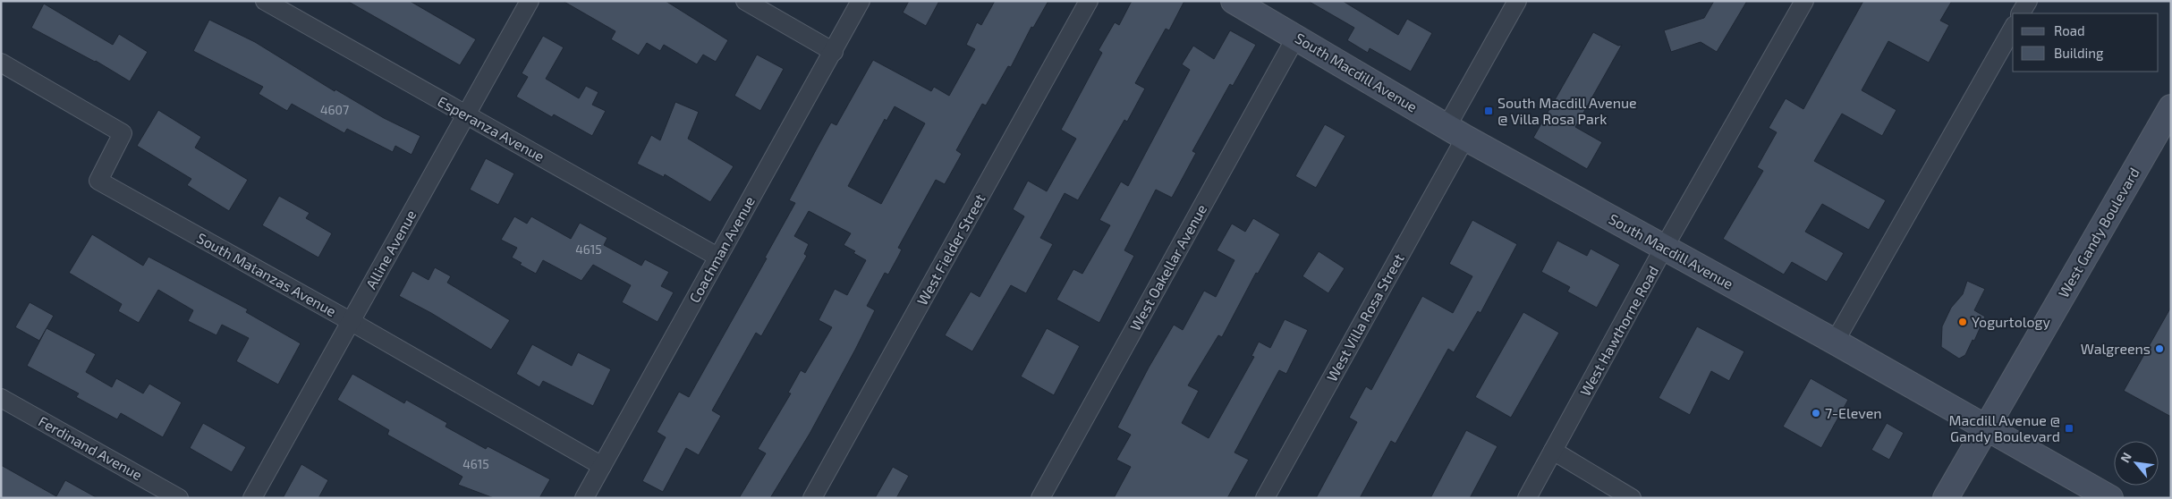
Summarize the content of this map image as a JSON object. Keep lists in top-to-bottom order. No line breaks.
{"streets":{"street":["South Macdill Avenue","Esperanza Avenue","West Gandy Boulevard","Alline Avenue","Coachman Avenue","West Fielder Street","West Oakellar Avenue","South Matanzas Avenue","West Villa Rosa Street","West Hawthorne Road","Ferdinand Avenue"]},"crossings":[["South Macdill Avenue","West Gandy Boulevard"],["South Macdill Avenue","West Oakellar Avenue"],["South Macdill Avenue","West Villa Rosa Street"],["South Macdill Avenue","West Hawthorne Road"],["Esperanza Avenue","Alline Avenue"],["Esperanza Avenue","Coachman Avenue"],["Alline Avenue","South Matanzas Avenue"],["Coachman Avenue","South Matanzas Avenue"]],"places":{"transit":["South Macdill Avenue @ Villa Rosa Park","Macdill Avenue @ Gandy Boulevard"],"other":["Yogurtology","Walgreens","7-Eleven"]},"house_numbers":["4607","4615","4615"],"legend":["Road","Building"],"north":"top left"}
